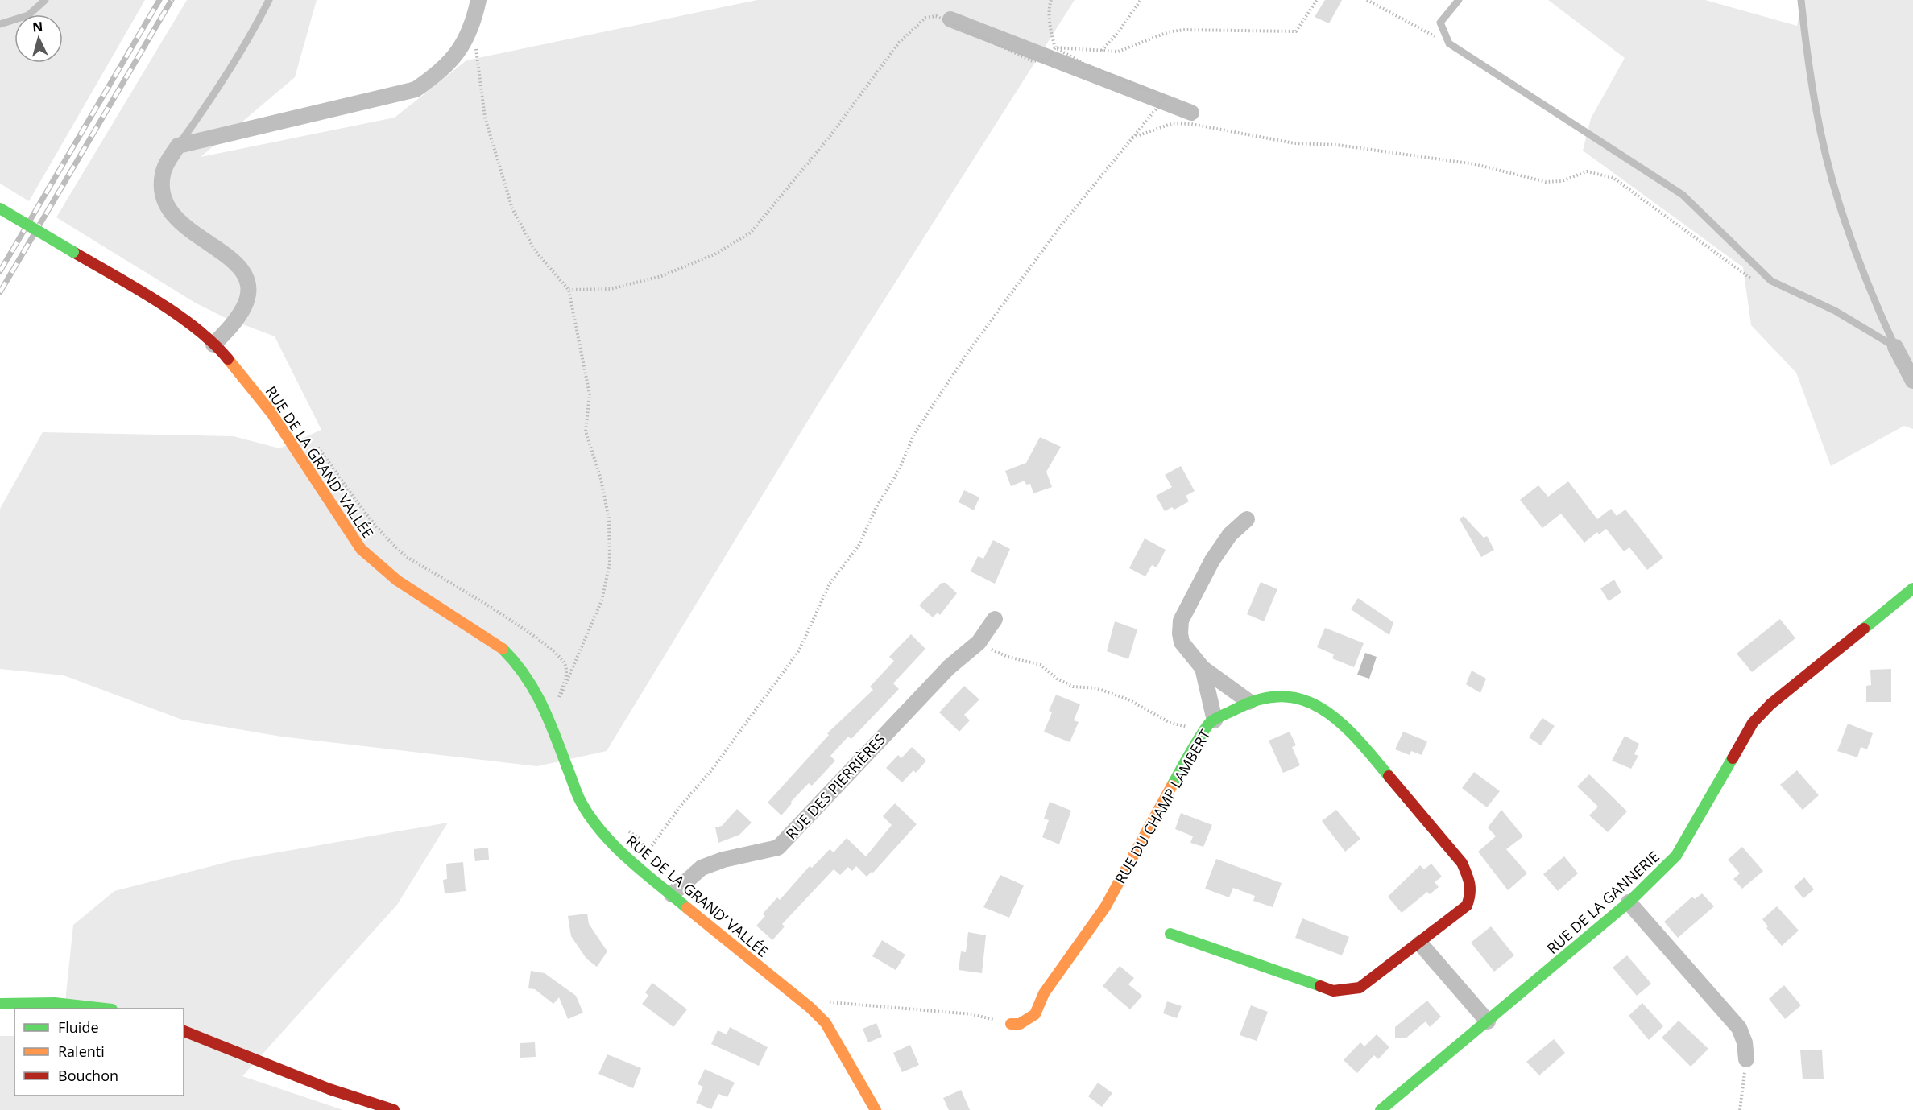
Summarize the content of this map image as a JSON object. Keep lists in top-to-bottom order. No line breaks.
{"streets":{"street":["RUE DE LA GRAND’ VALLÉE","RUE DES PIERRIÈRES","RUE DU CHAMP LAMBERT","RUE DE LA GANNERIE"]},"crossings":[["RUE DE LA GRAND’ VALLÉE","RUE DES PIERRIÈRES"]],"legend":["Fluide","Ralenti","Bouchon"],"north":"top"}
